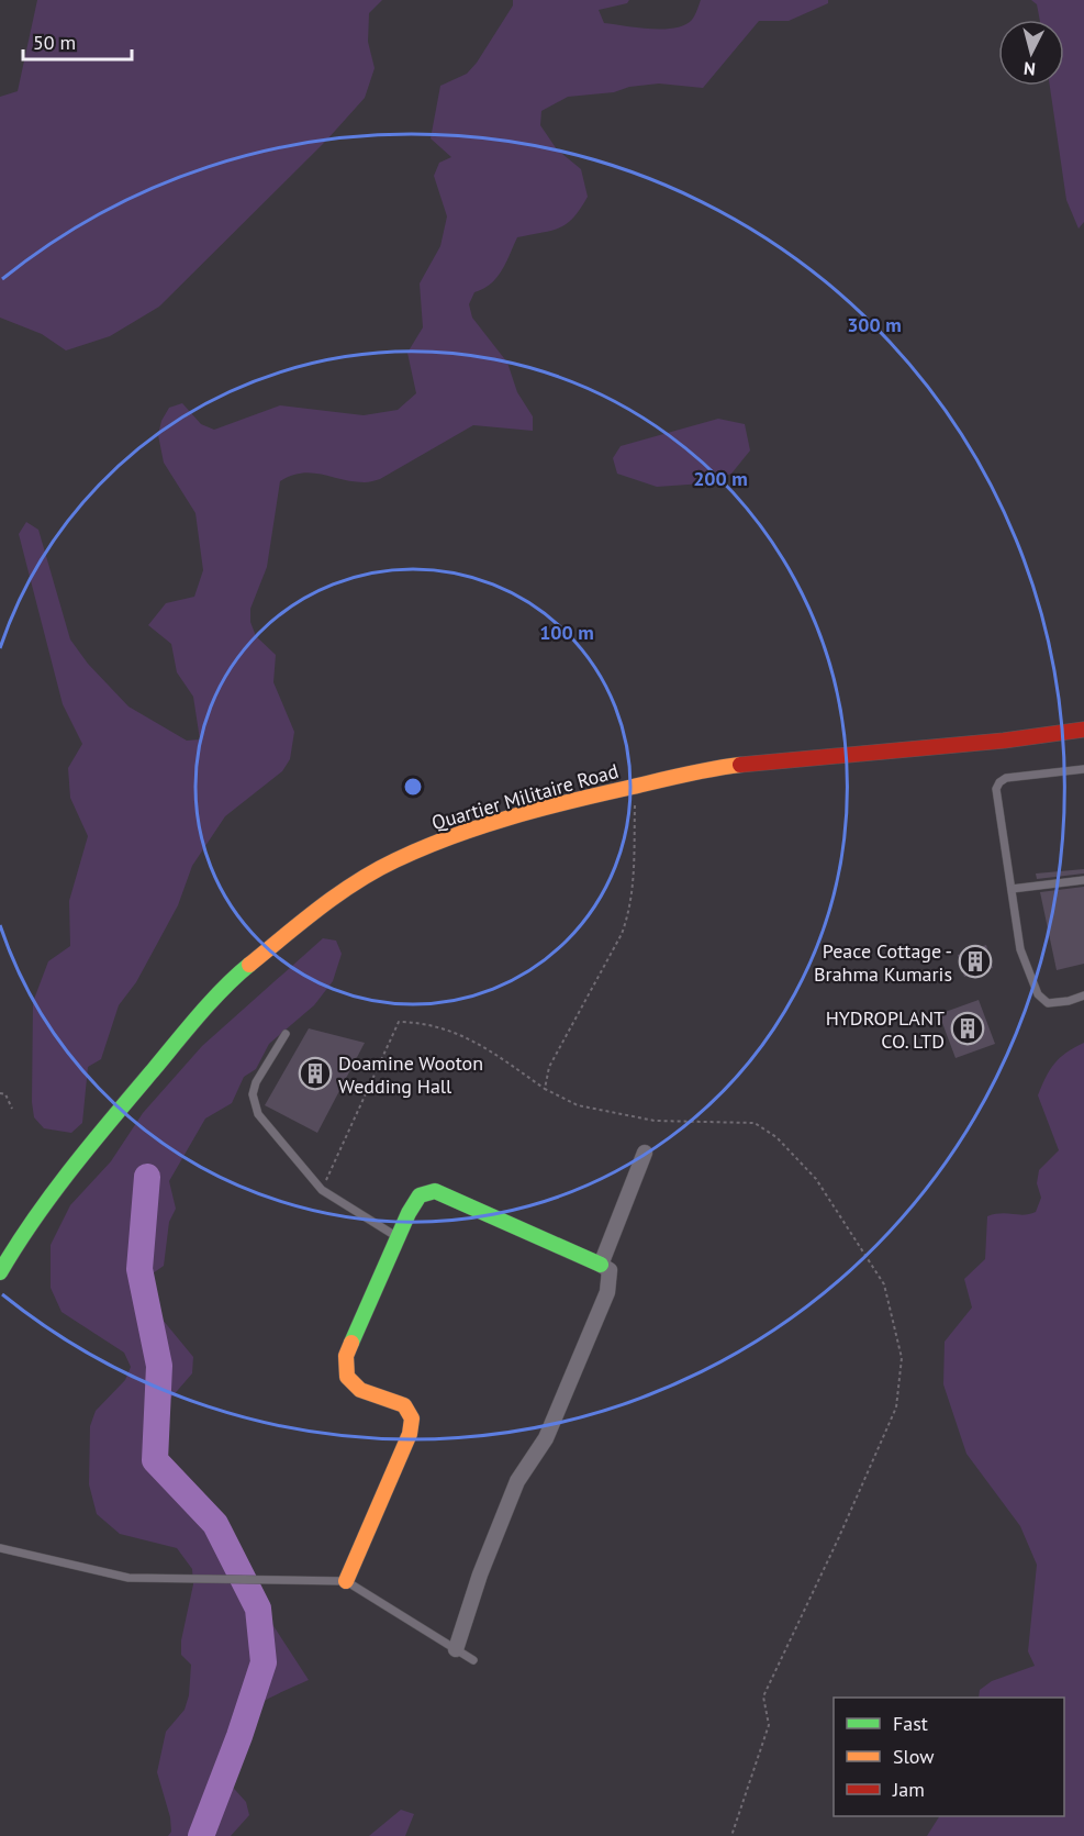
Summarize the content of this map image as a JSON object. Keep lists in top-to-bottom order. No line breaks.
{"streets":{"main road":["Quartier Militaire Road"]},"places":{"building":["Peace Cottage - Brahma Kumaris","HYDROPLANT CO. LTD","Doamine Wooton Wedding Hall"]},"legend":["Fast","Slow","Jam"],"scale_bar":"50 m","north":"bottom","rings":["300 m","200 m","100 m"]}
